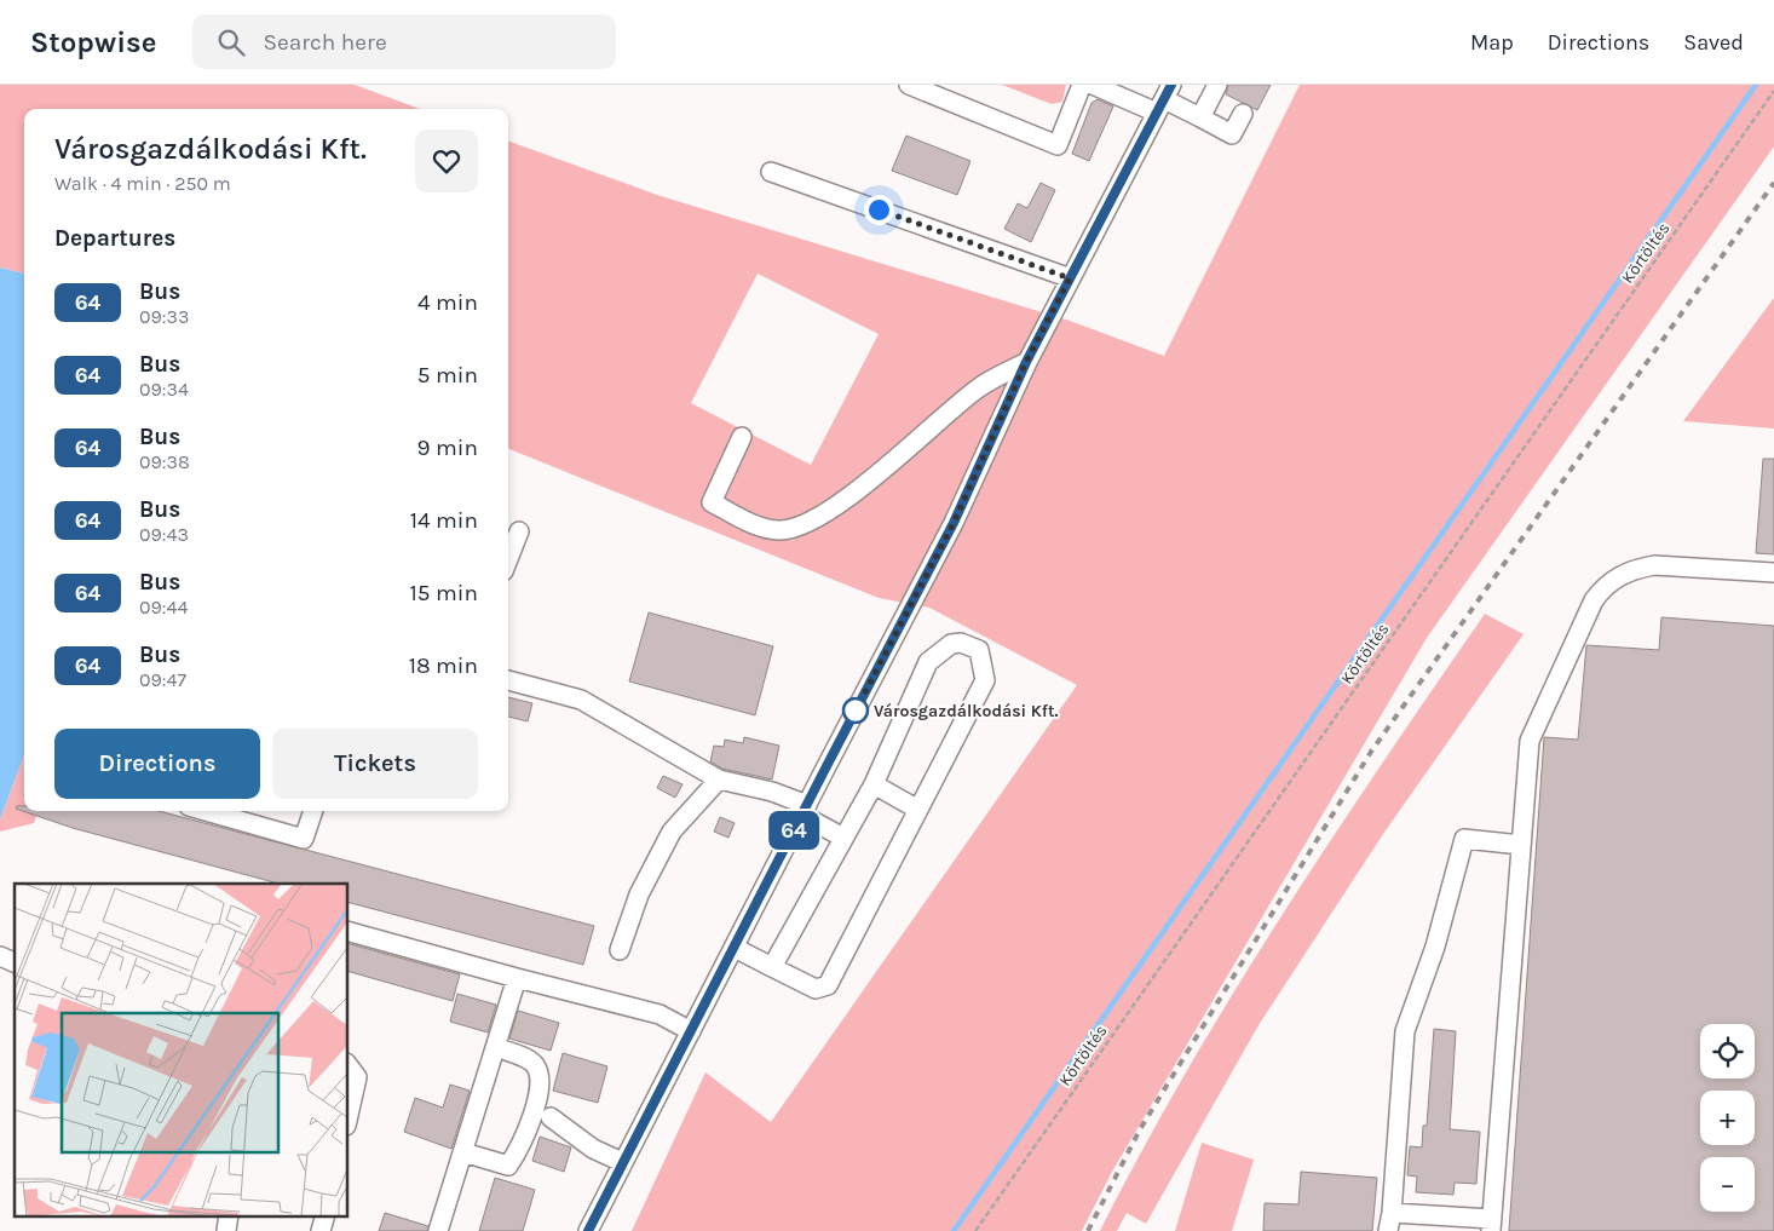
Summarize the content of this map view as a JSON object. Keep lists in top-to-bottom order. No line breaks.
{"streets":{"path":["Körtöltés"]},"places":["Városgazdálkodási Kft."],"lines":["bus line 64"],"page":{"header":"Stopwise","search":"Search here","nav":["Map","Directions","Saved"],"on_map":"64","heading":[["Városgazdálkodási Kft.","Walk · 4 min · 250 m"],"Departures"],"list":[{"mark":"64","name":"Bus","note":"09:33","value":"4 min"},{"mark":"64","name":"Bus","note":"09:34","value":"5 min"},{"mark":"64","name":"Bus","note":"09:38","value":"9 min"},{"mark":"64","name":"Bus","note":"09:43","value":"14 min"},{"mark":"64","name":"Bus","note":"09:44","value":"15 min"},{"mark":"64","name":"Bus","note":"09:47","value":"18 min"}],"buttons":["Directions","Tickets"],"map_buttons":["+","−"]}}
